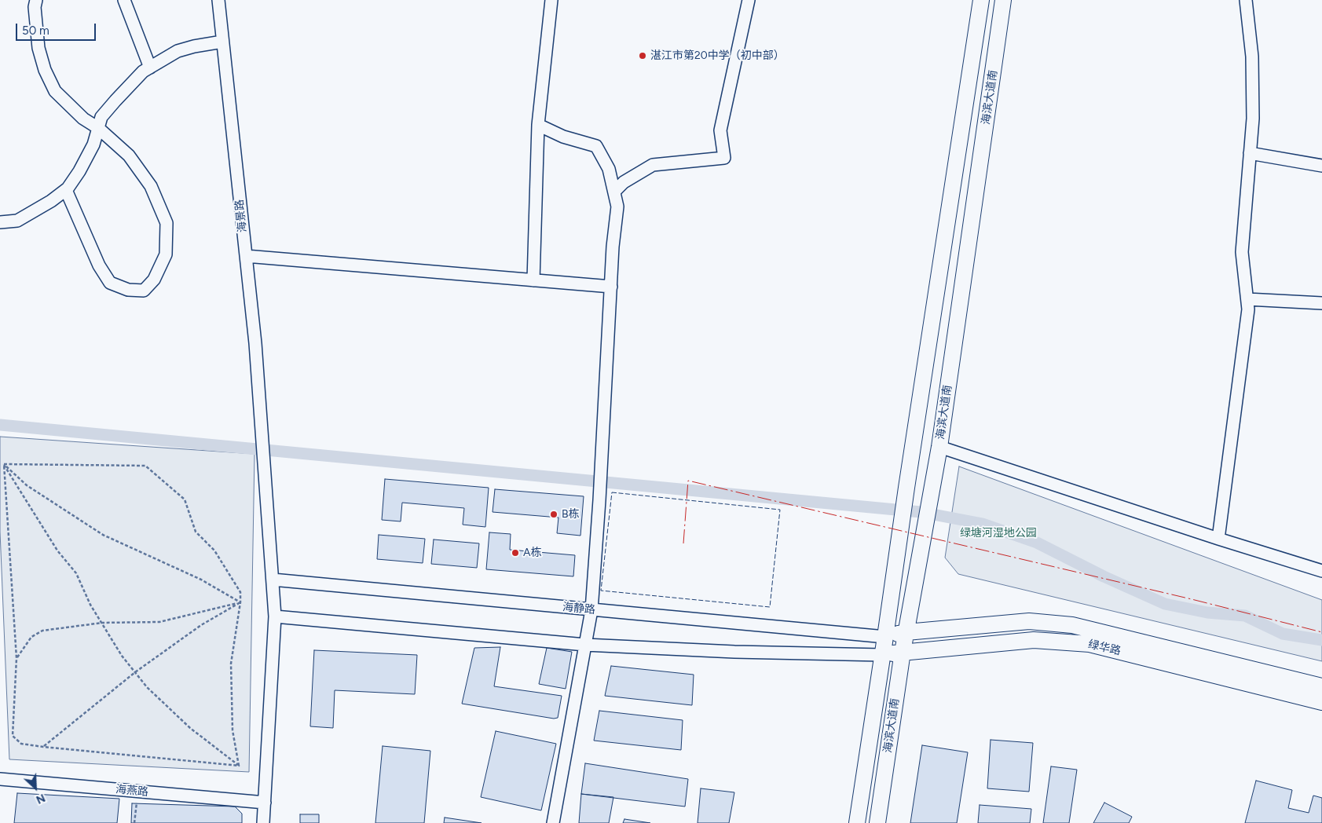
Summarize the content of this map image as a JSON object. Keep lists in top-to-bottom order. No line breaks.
{"streets":{"main road":["海滨大道南","绿华路"],"street":["海景路","海静路","海燕路"]},"crossings":[["海滨大道南","海静路"],["海滨大道南","绿华路"],["海景路","海静路"],["海景路","海燕路"],["海静路","绿华路"]],"parks":["绿塘河湿地公园"],"places":["湛江市第20中学（初中部）","B栋","A栋"],"scale_bar":"50 m","north":"bottom right"}
